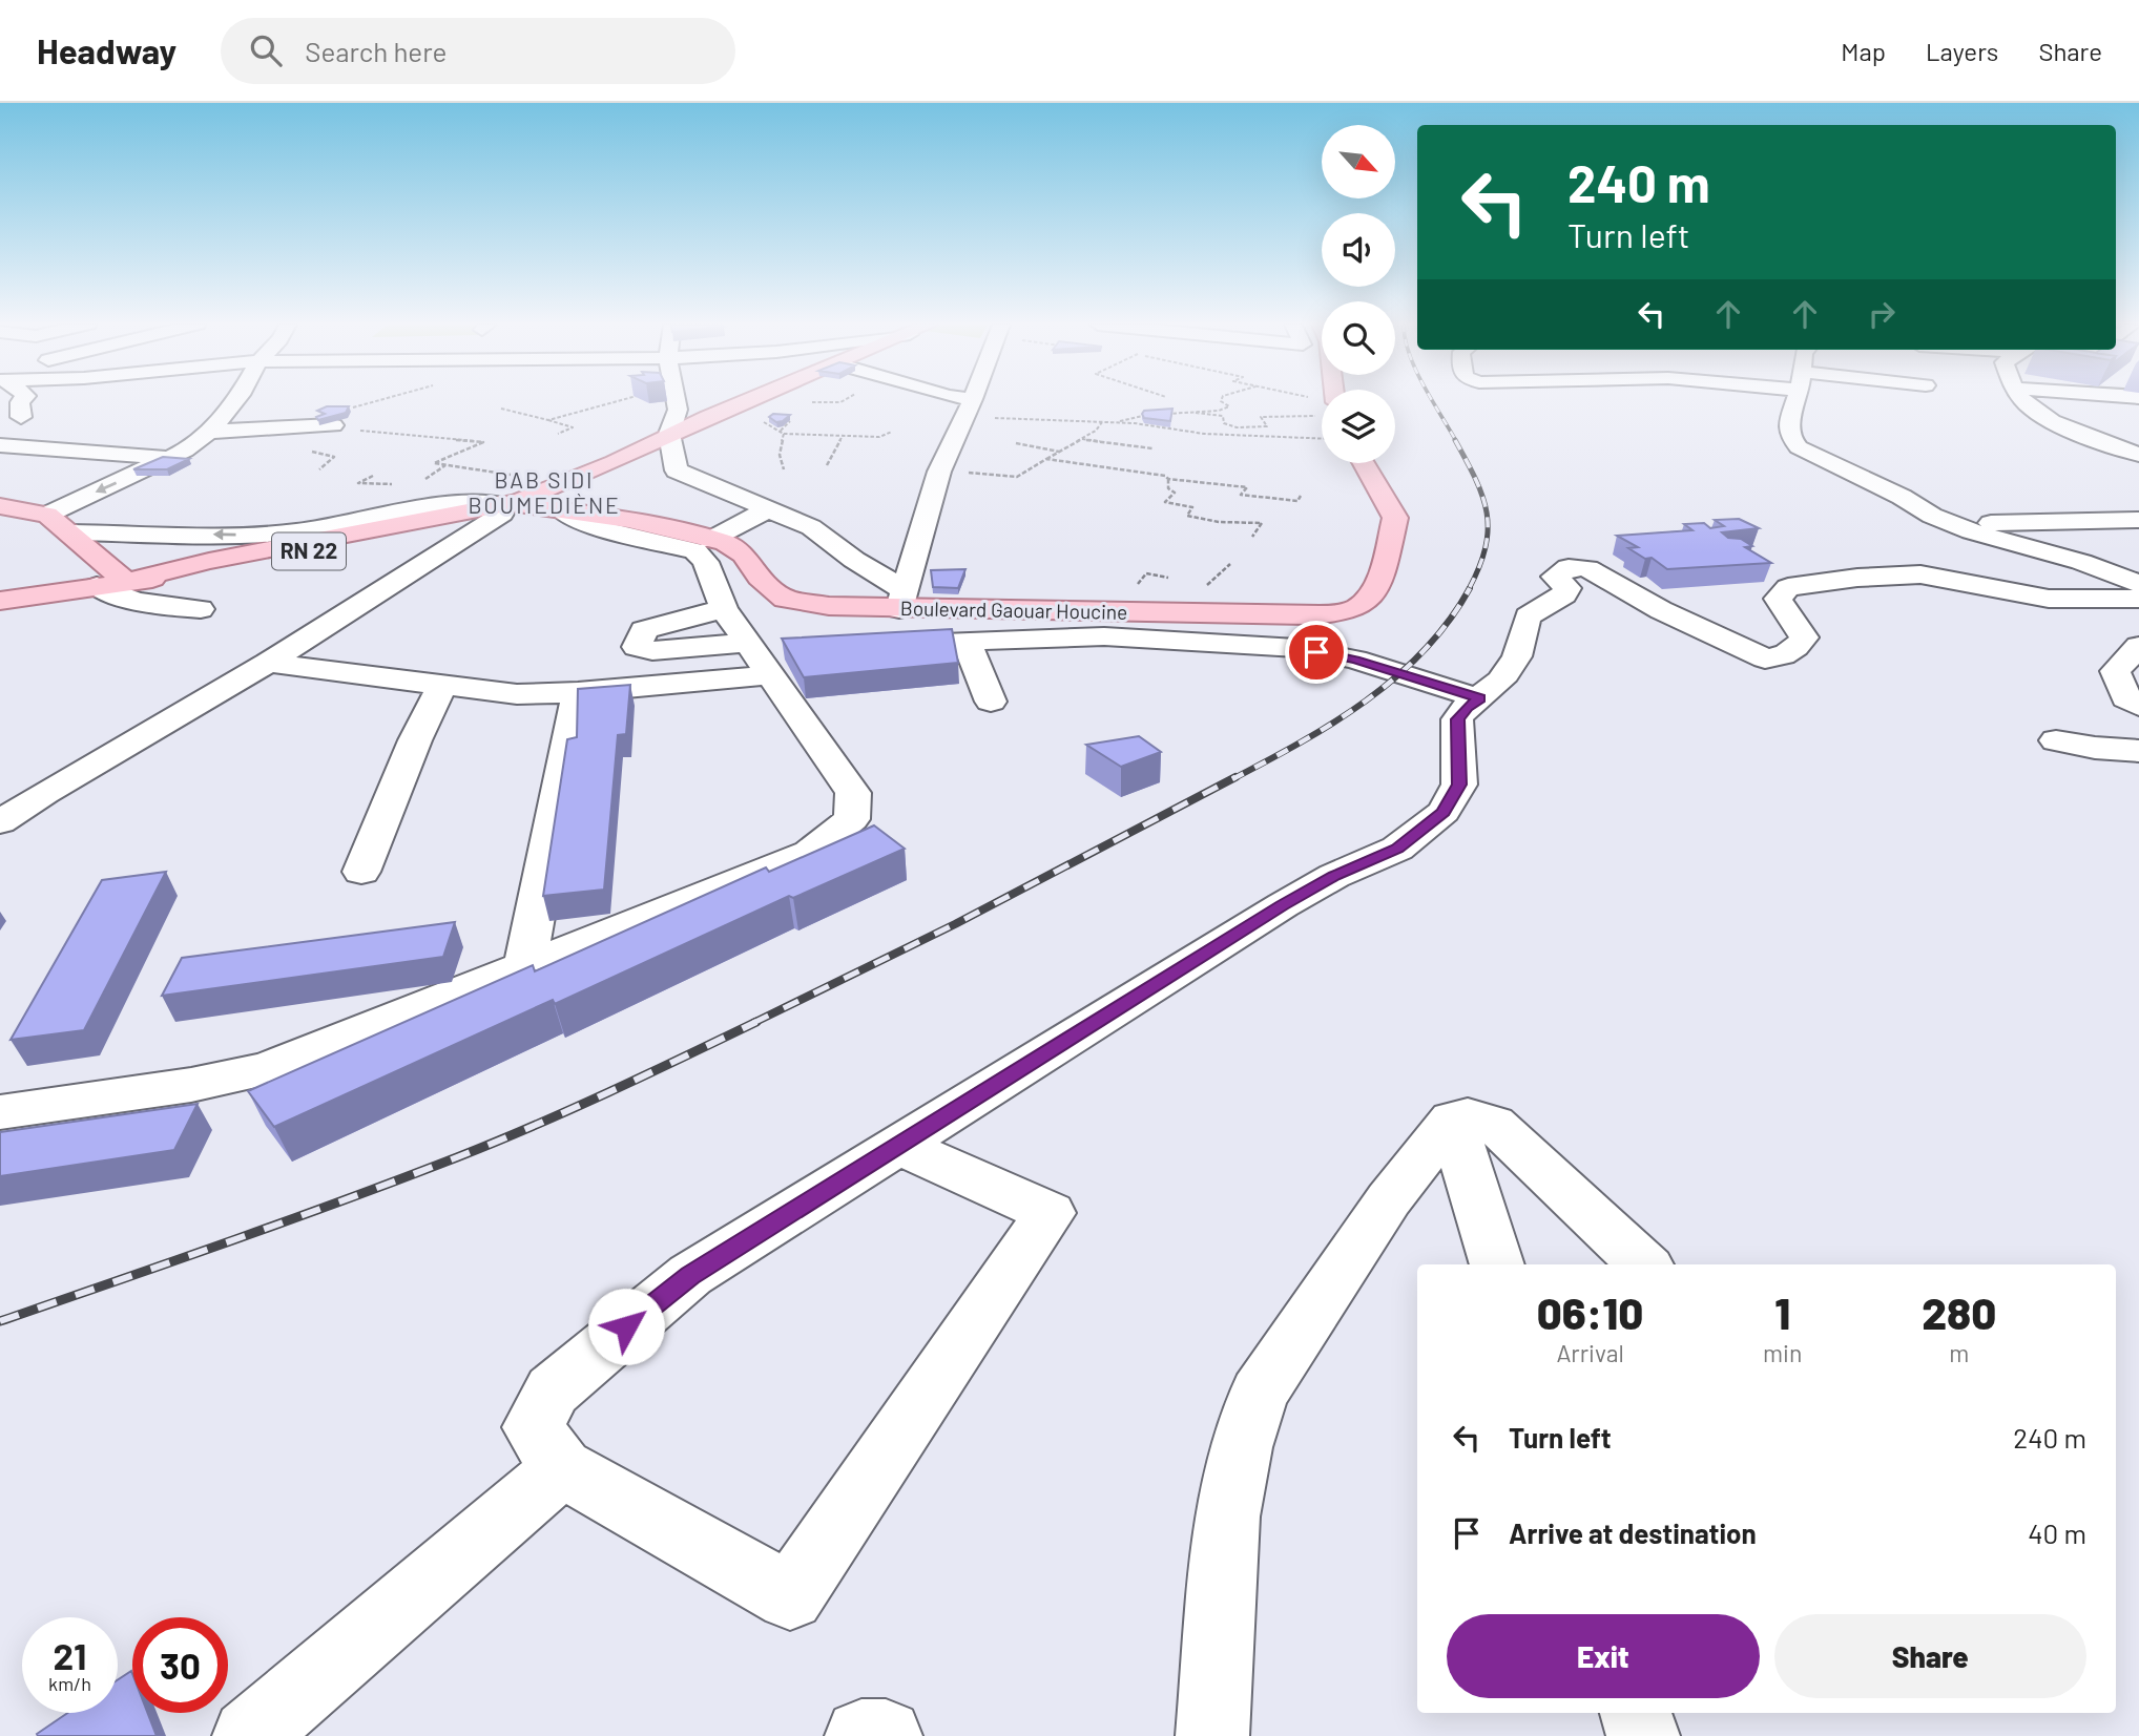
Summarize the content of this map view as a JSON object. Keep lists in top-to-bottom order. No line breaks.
{"streets":{"main road":["RN 22","Boulevard Gaouar Houcine"]},"crossings":[["RN 22","Boulevard Gaouar Houcine"]],"districts":["BAB SIDI BOUMEDIÈNE"],"north":"bottom right","page":{"header":"Headway","search":"Search here","nav":["Map","Layers","Share"],"turn":["240 m","Turn left"],"eta":["06:10","Arrival","1","min","280","m"],"list":[{"name":"Turn left","value":"240 m"},{"name":"Arrive at destination","value":"40 m"}],"buttons":["Exit","Share"],"speed":"21 km/h","limit":"30"}}
